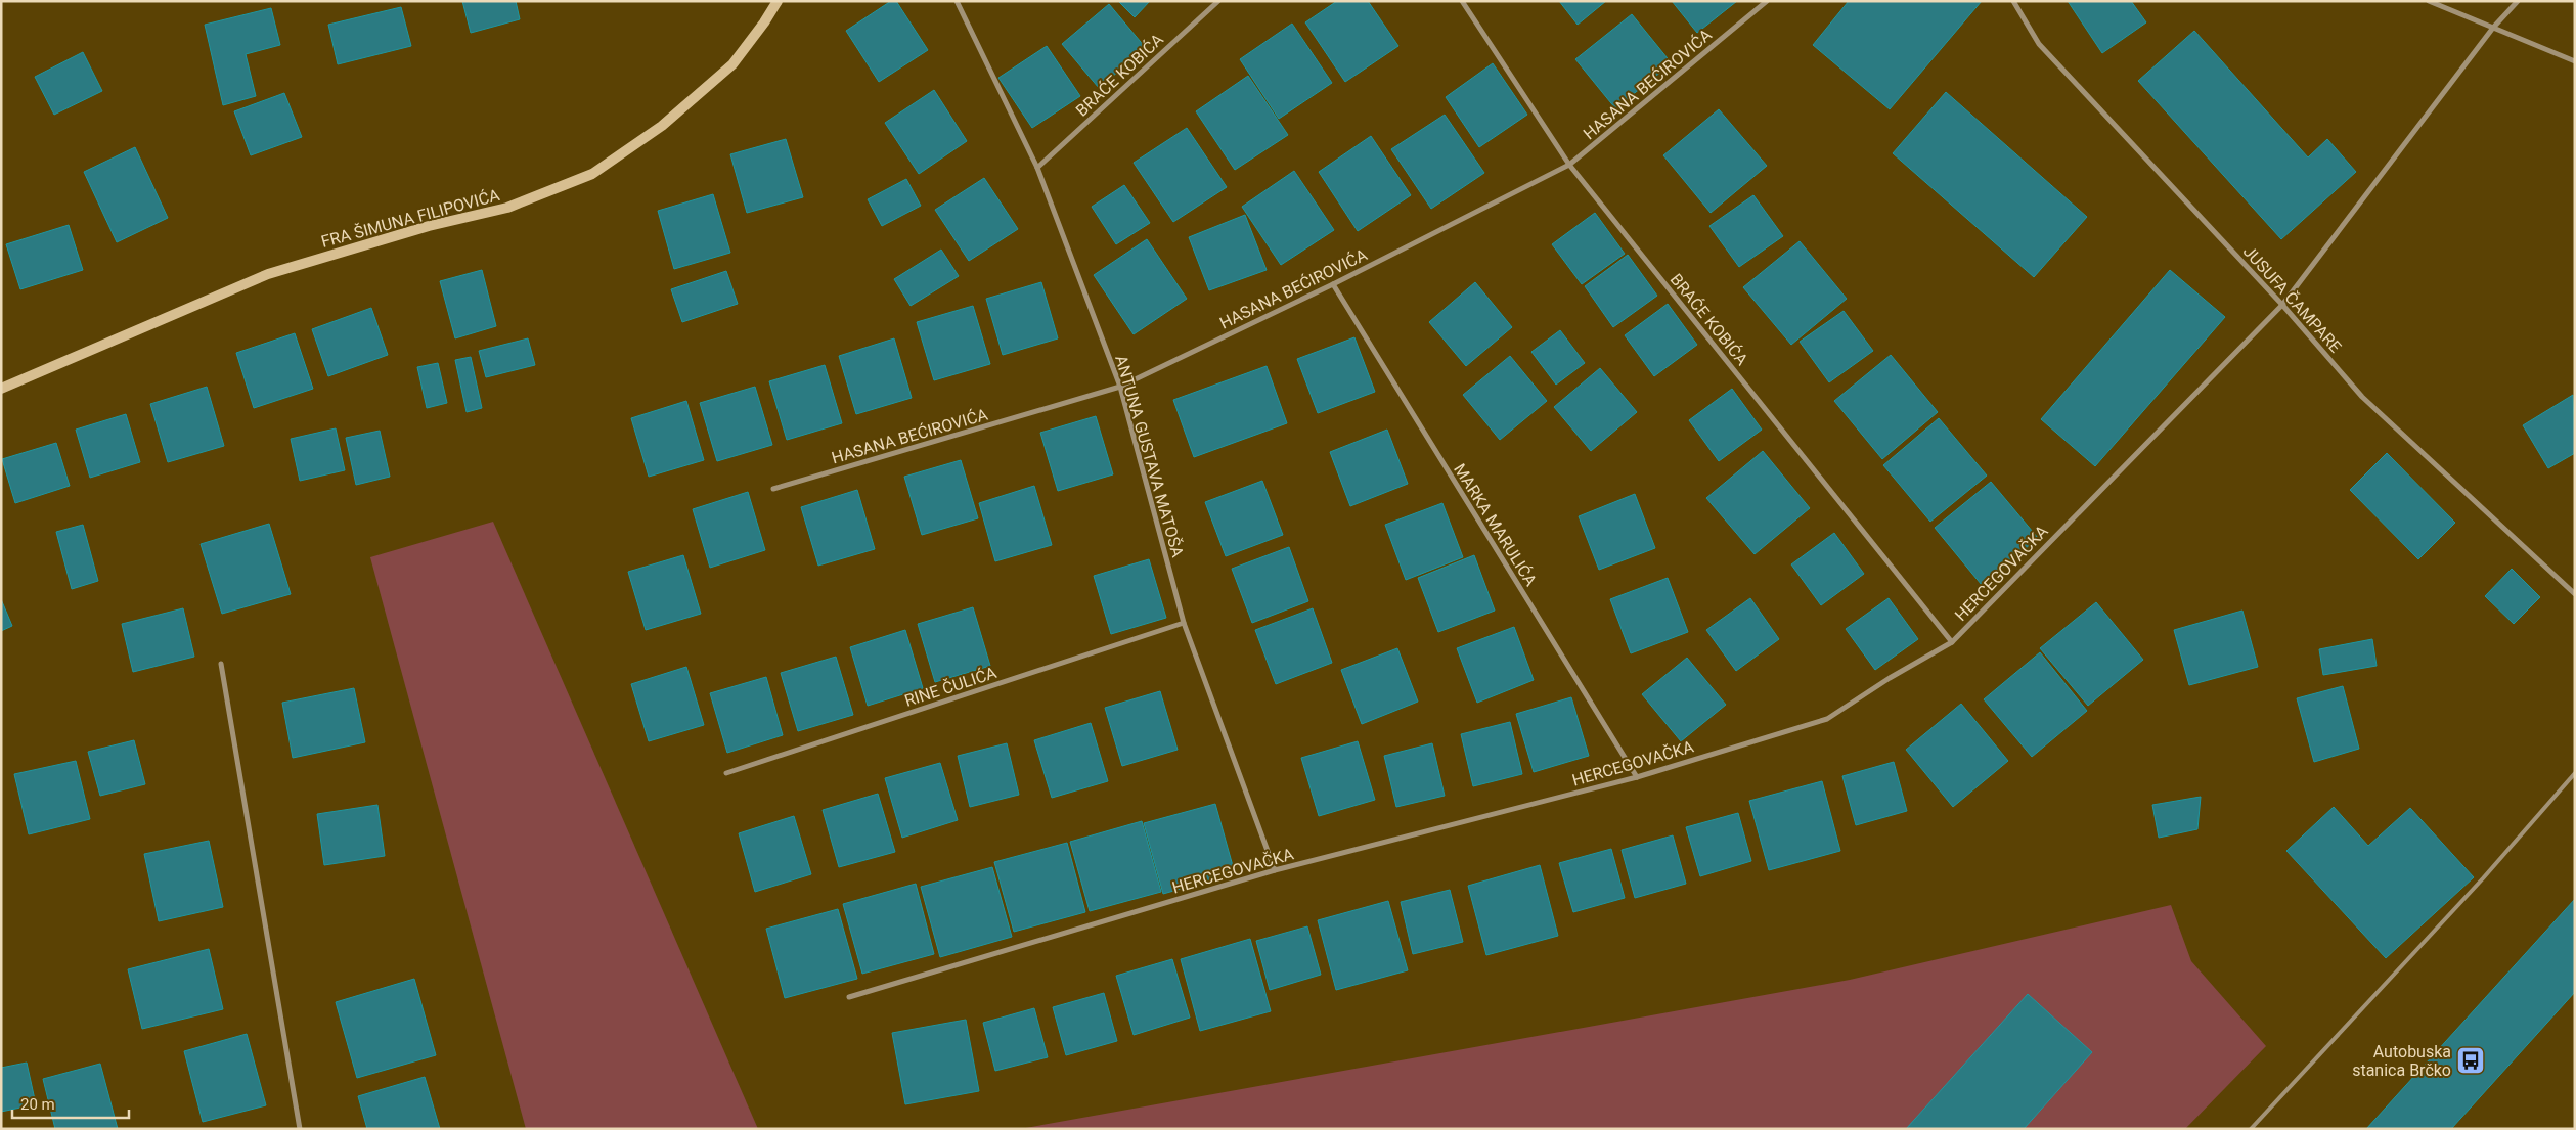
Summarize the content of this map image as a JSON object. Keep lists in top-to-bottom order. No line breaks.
{"streets":{"main road":["FRA ŠIMUNA FILIPOVIĆA"],"street":["BRAĆE KOBIĆA","HASANA BEĆIROVIĆA","JUSUFA ČAMPARE","ANTUNA GUSTAVA MATOŠA","MARKA MARULIĆA","HERCEGOVAČKA","RINE ČULIĆA"]},"crossings":[["BRAĆE KOBIĆA","HASANA BEĆIROVIĆA"],["BRAĆE KOBIĆA","ANTUNA GUSTAVA MATOŠA"],["BRAĆE KOBIĆA","HERCEGOVAČKA"],["HASANA BEĆIROVIĆA","ANTUNA GUSTAVA MATOŠA"],["HASANA BEĆIROVIĆA","MARKA MARULIĆA"],["JUSUFA ČAMPARE","HERCEGOVAČKA"],["ANTUNA GUSTAVA MATOŠA","HERCEGOVAČKA"],["ANTUNA GUSTAVA MATOŠA","RINE ČULIĆA"],["MARKA MARULIĆA","HERCEGOVAČKA"]],"places":{"bus stop":["Autobuska stanica Brčko"]},"scale_bar":"20 m"}
